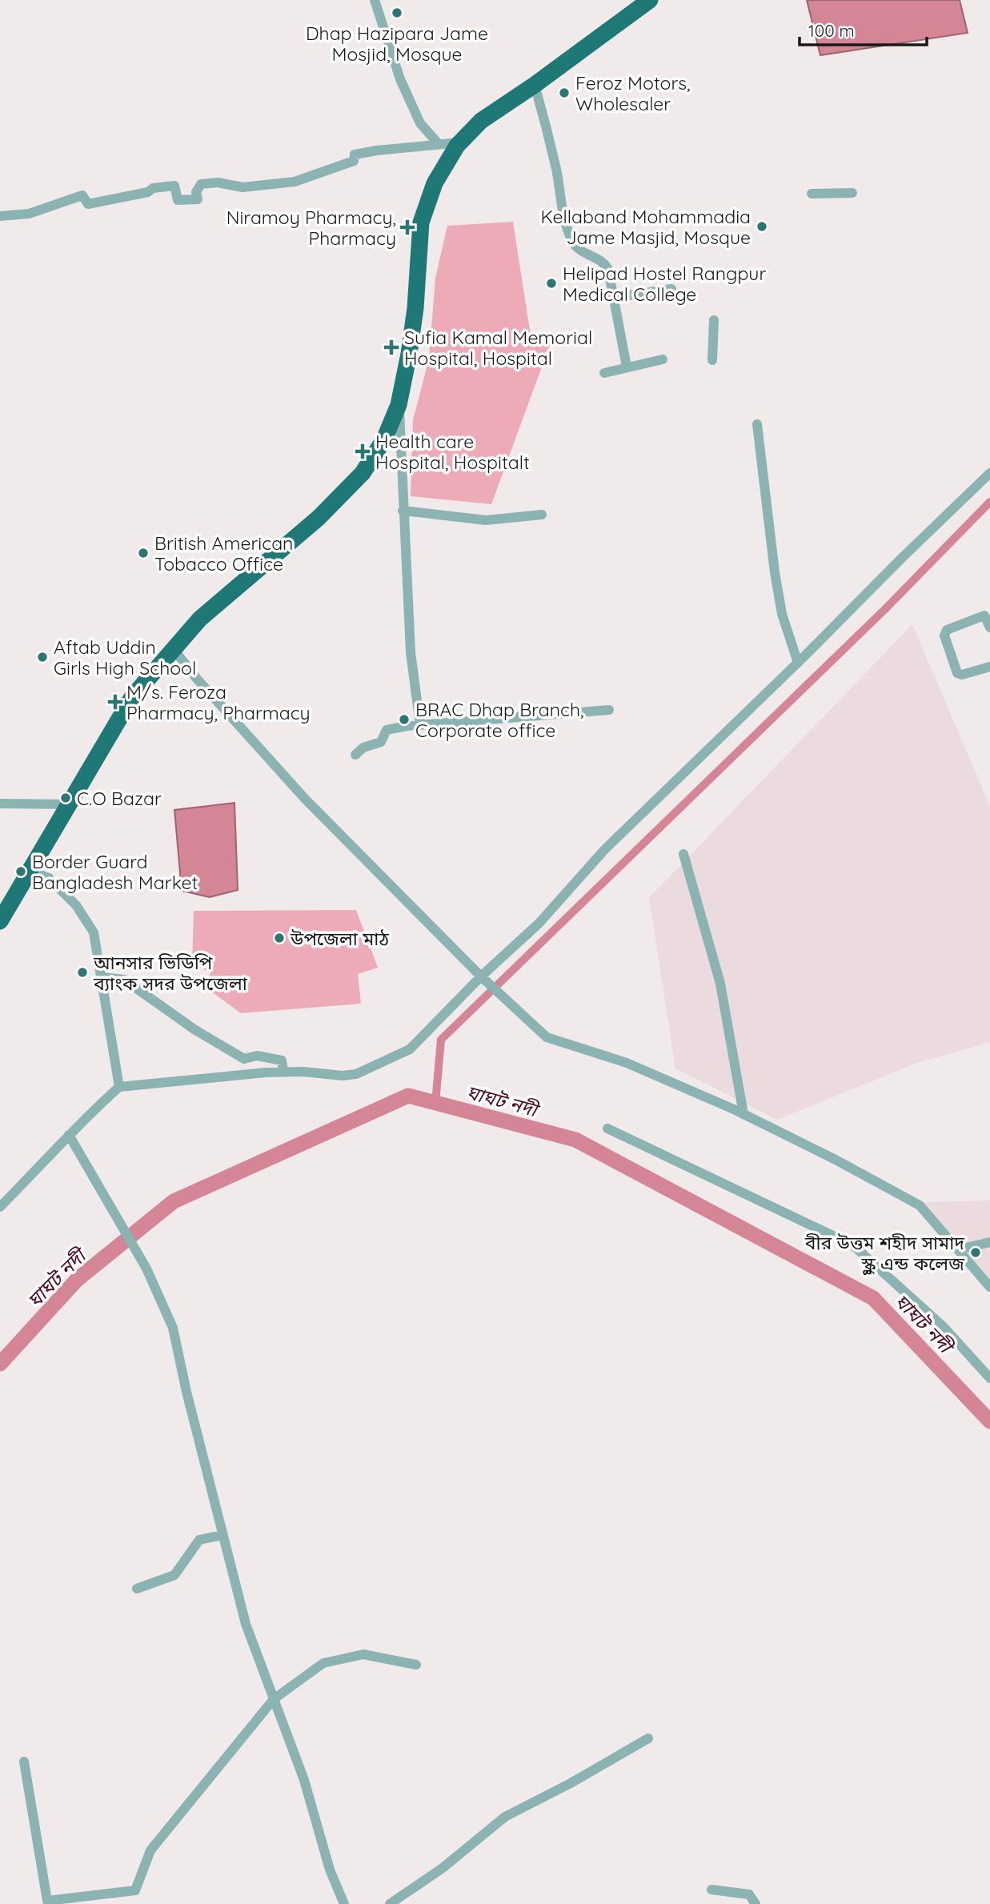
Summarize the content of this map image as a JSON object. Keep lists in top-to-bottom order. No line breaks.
{"water":["ঘাঘট নদী"],"places":{"other":["Dhap Hazipara Jame Mosjid, Mosque","Feroz Motors, Wholesaler","Kellaband Mohammadia Jame Masjid, Mosque","Helipad Hostel Rangpur Medical College","British American Tobacco Office","Aftab Uddin Girls High School","BRAC Dhap Branch, Corporate office","C.O Bazar","Border Guard Bangladesh Market","উপজেলা মাঠ","আনসার ভিডিপি ব্যাংক সদর উপজেলা","বীর উত্তম শহীদ সামাদ স্কুল এন্ড কলেজ"],"health":["Niramoy Pharmacy, Pharmacy","Sufia Kamal Memorial Hospital, Hospital","Health care Hospital, Hospitalt","M/s. Feroza Pharmacy, Pharmacy"]},"scale_bar":"100 m"}
